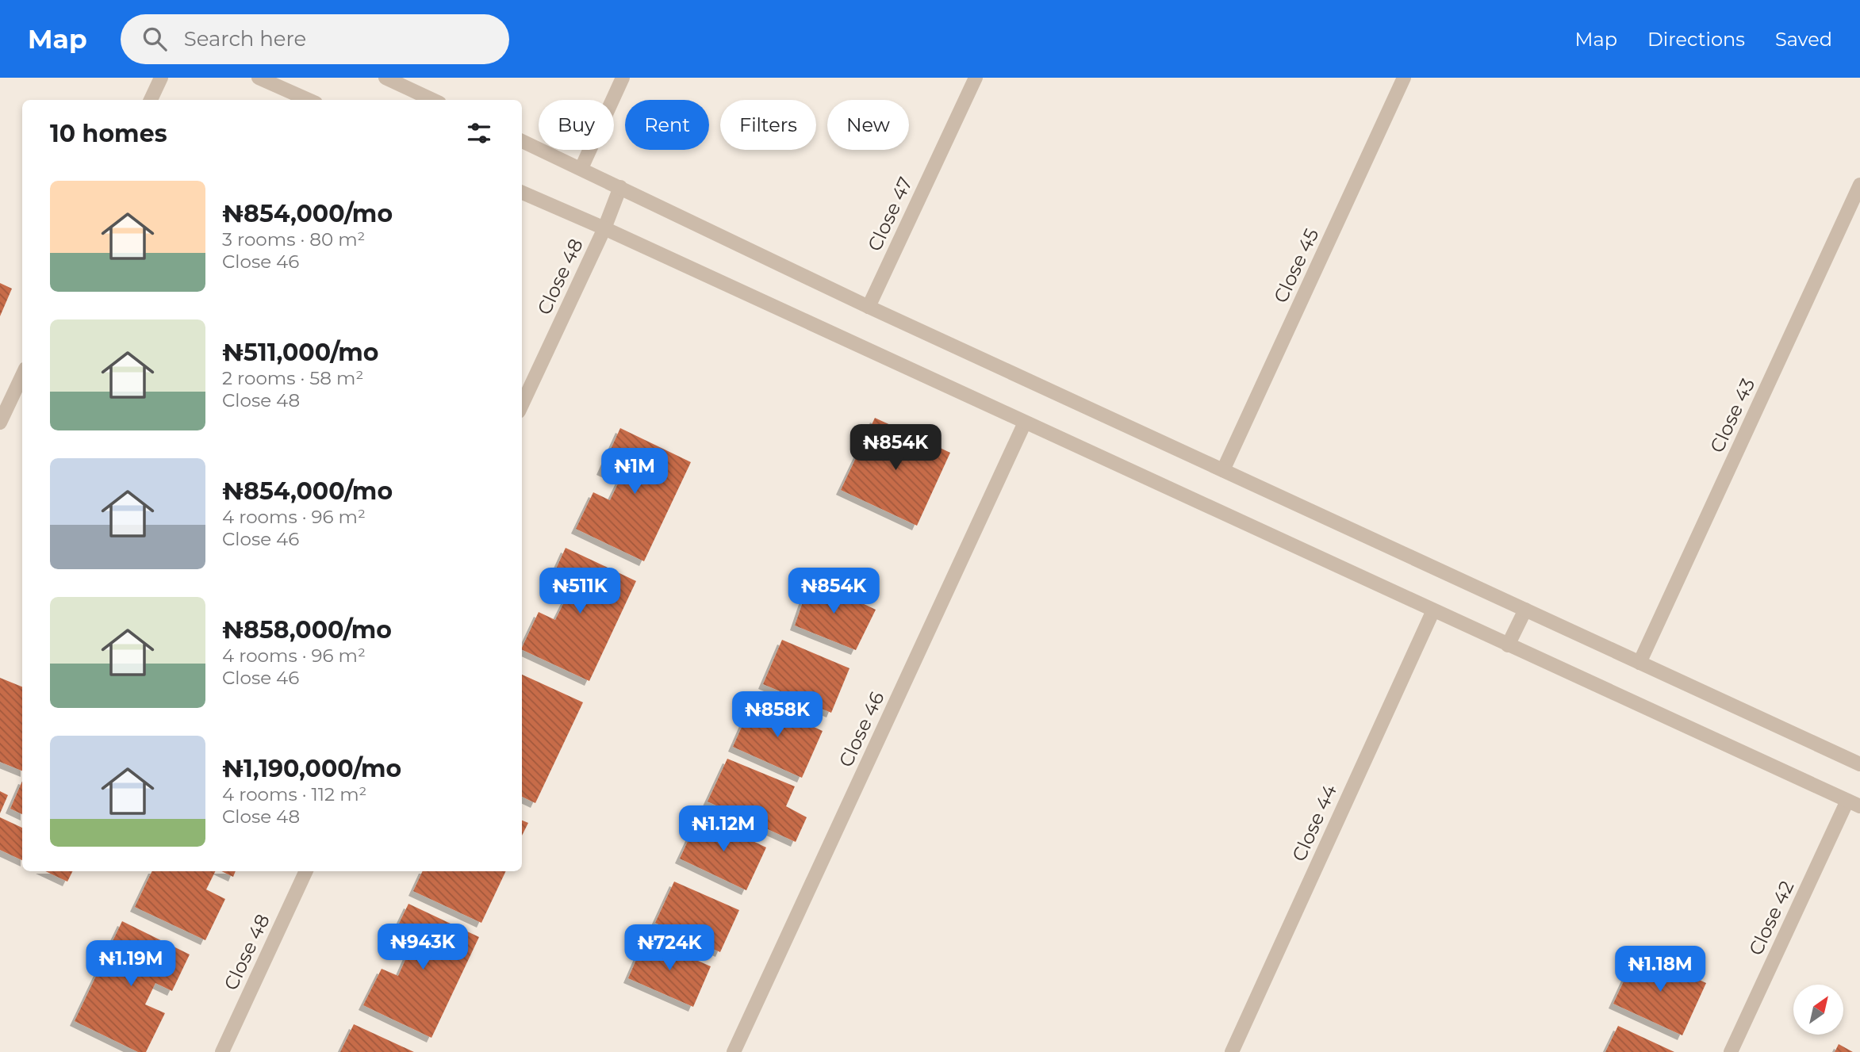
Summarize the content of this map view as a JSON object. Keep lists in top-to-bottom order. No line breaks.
{"streets":{"street":["Close 47","Close 45","Close 48","Close 43","Close 46","Close 44","Close 42"]},"north":"top right","page":{"header":"Map","search":"Search here","nav":["Map","Directions","Saved"],"chip":["Buy","Rent","Filters","New"],"heading":"10 homes","list":[{"name":"₦854,000/mo","note":"3 rooms · 80 m² · Close 46"},{"name":"₦511,000/mo","note":"2 rooms · 58 m² · Close 48"},{"name":"₦854,000/mo","note":"4 rooms · 96 m² · Close 46"},{"name":"₦858,000/mo","note":"4 rooms · 96 m² · Close 46"},{"name":"₦1,190,000/mo","note":"4 rooms · 112 m² · Close 48"}],"price":["₦854K","₦1M","₦511K","₦854K","₦858K","₦1.12M","₦943K","₦724K","₦1.19M","₦1.18M"]}}
